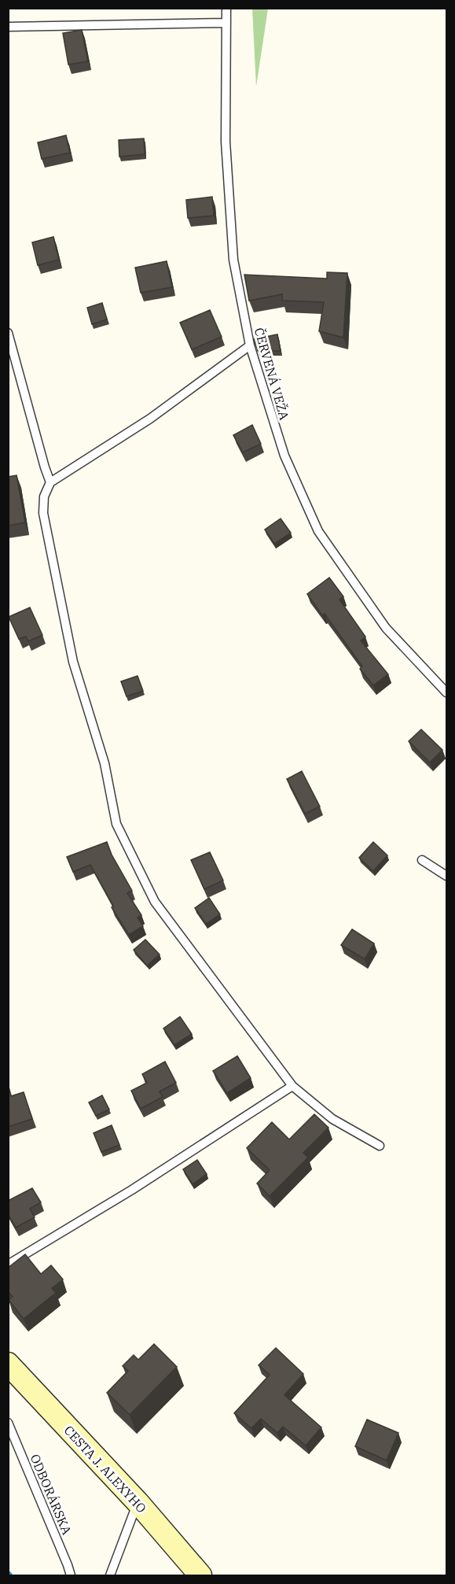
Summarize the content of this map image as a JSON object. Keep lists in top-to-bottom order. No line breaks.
{"streets":{"main road":["CESTA J. ALEXYHO"],"lane":["ČERVENÁ VEŽA","ODBORÁRSKA"]}}
